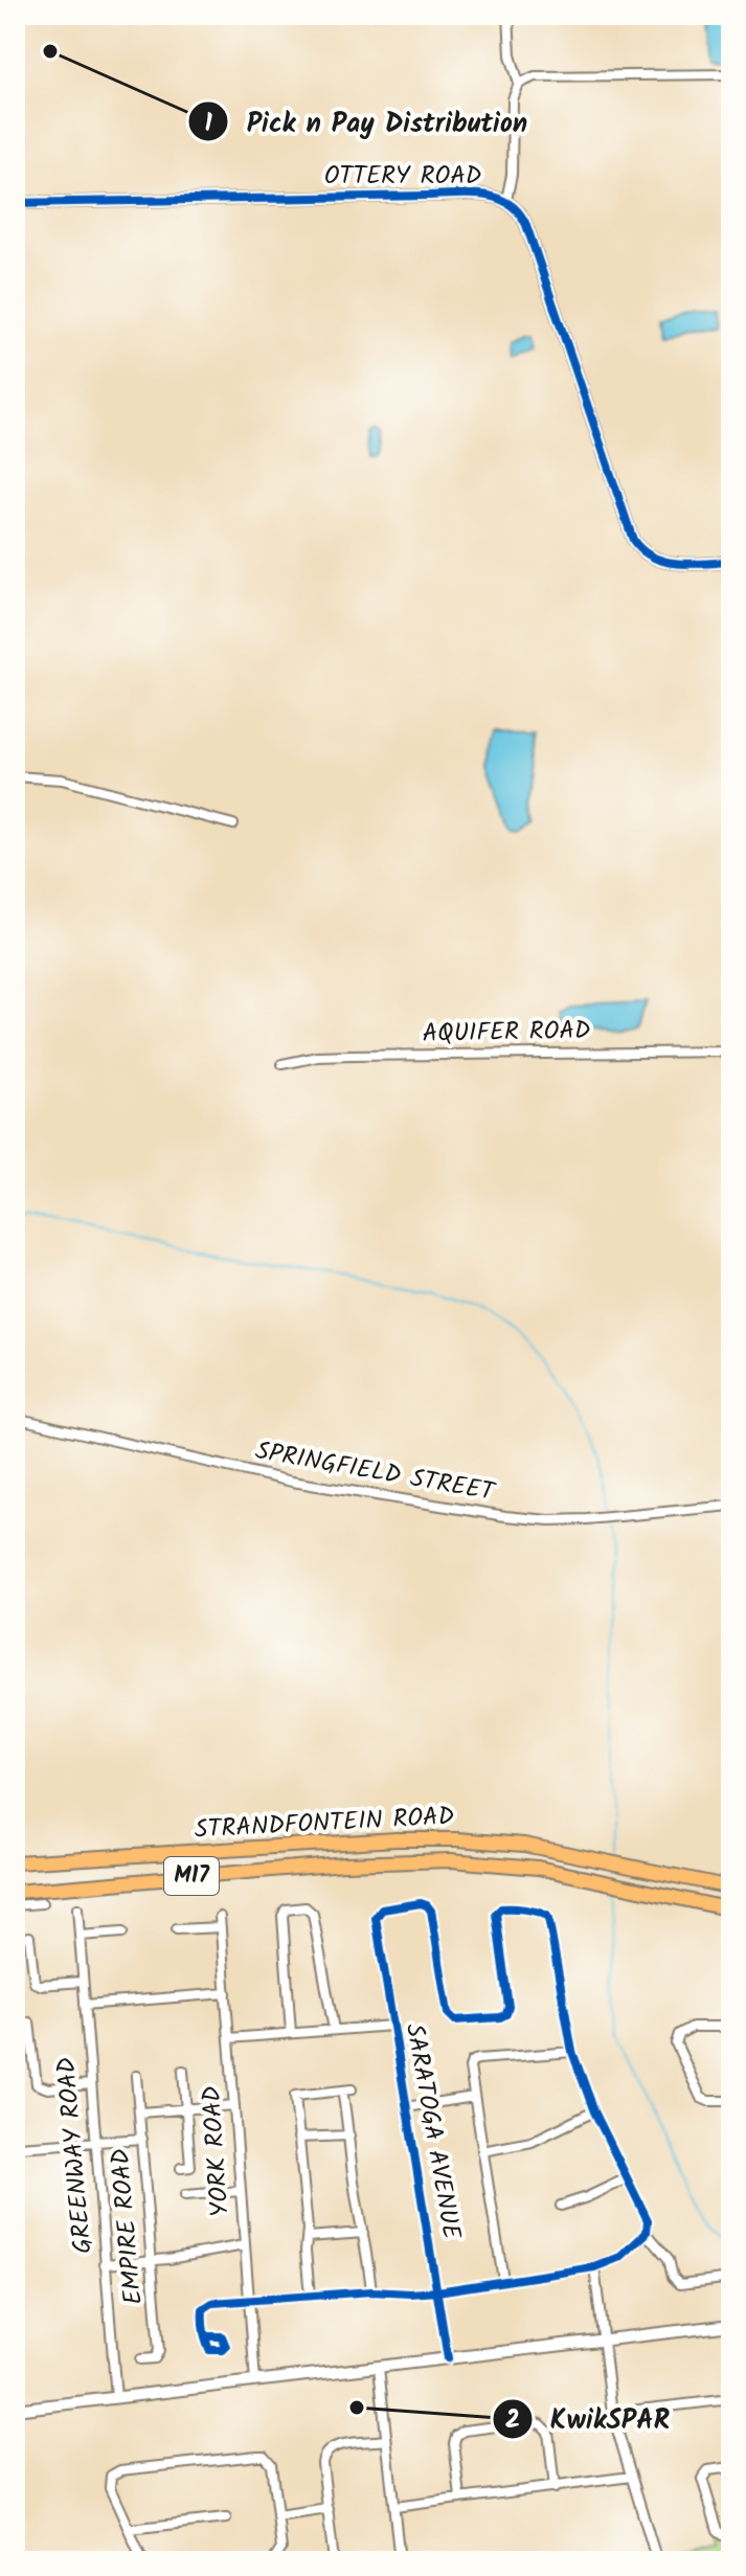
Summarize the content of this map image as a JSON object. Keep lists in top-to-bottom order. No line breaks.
{"streets":{"main road":["STRANDFONTEIN ROAD","M17"],"street":["OTTERY ROAD","AQUIFER ROAD","SPRINGFIELD STREET","SARATOGA AVENUE","YORK ROAD","GREENWAY ROAD","EMPIRE ROAD"]},"places":["Pick n Pay Distribution","KwikSPAR"]}
